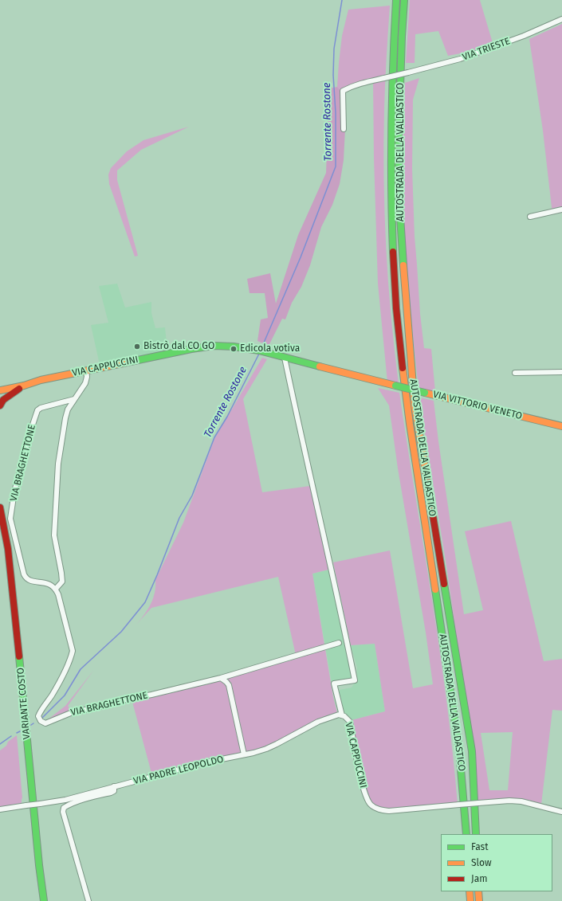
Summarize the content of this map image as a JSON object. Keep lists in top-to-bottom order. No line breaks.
{"streets":{"main road":["AUTOSTRADA DELLA VALDASTICO","VIA CAPPUCCINI","VIA VITTORIO VENETO","VARIANTE COSTO"],"street":["VIA TRIESTE","VIA BRAGHETTONE","VIA PADRE LEOPOLDO"]},"crossings":[["VIA CAPPUCCINI","VIA VITTORIO VENETO"],["VIA CAPPUCCINI","VIA PADRE LEOPOLDO"]],"water":["Torrente Rostone"],"places":["Bistrò dal CO GO","Edicola votiva"],"legend":["Fast","Slow","Jam"]}
